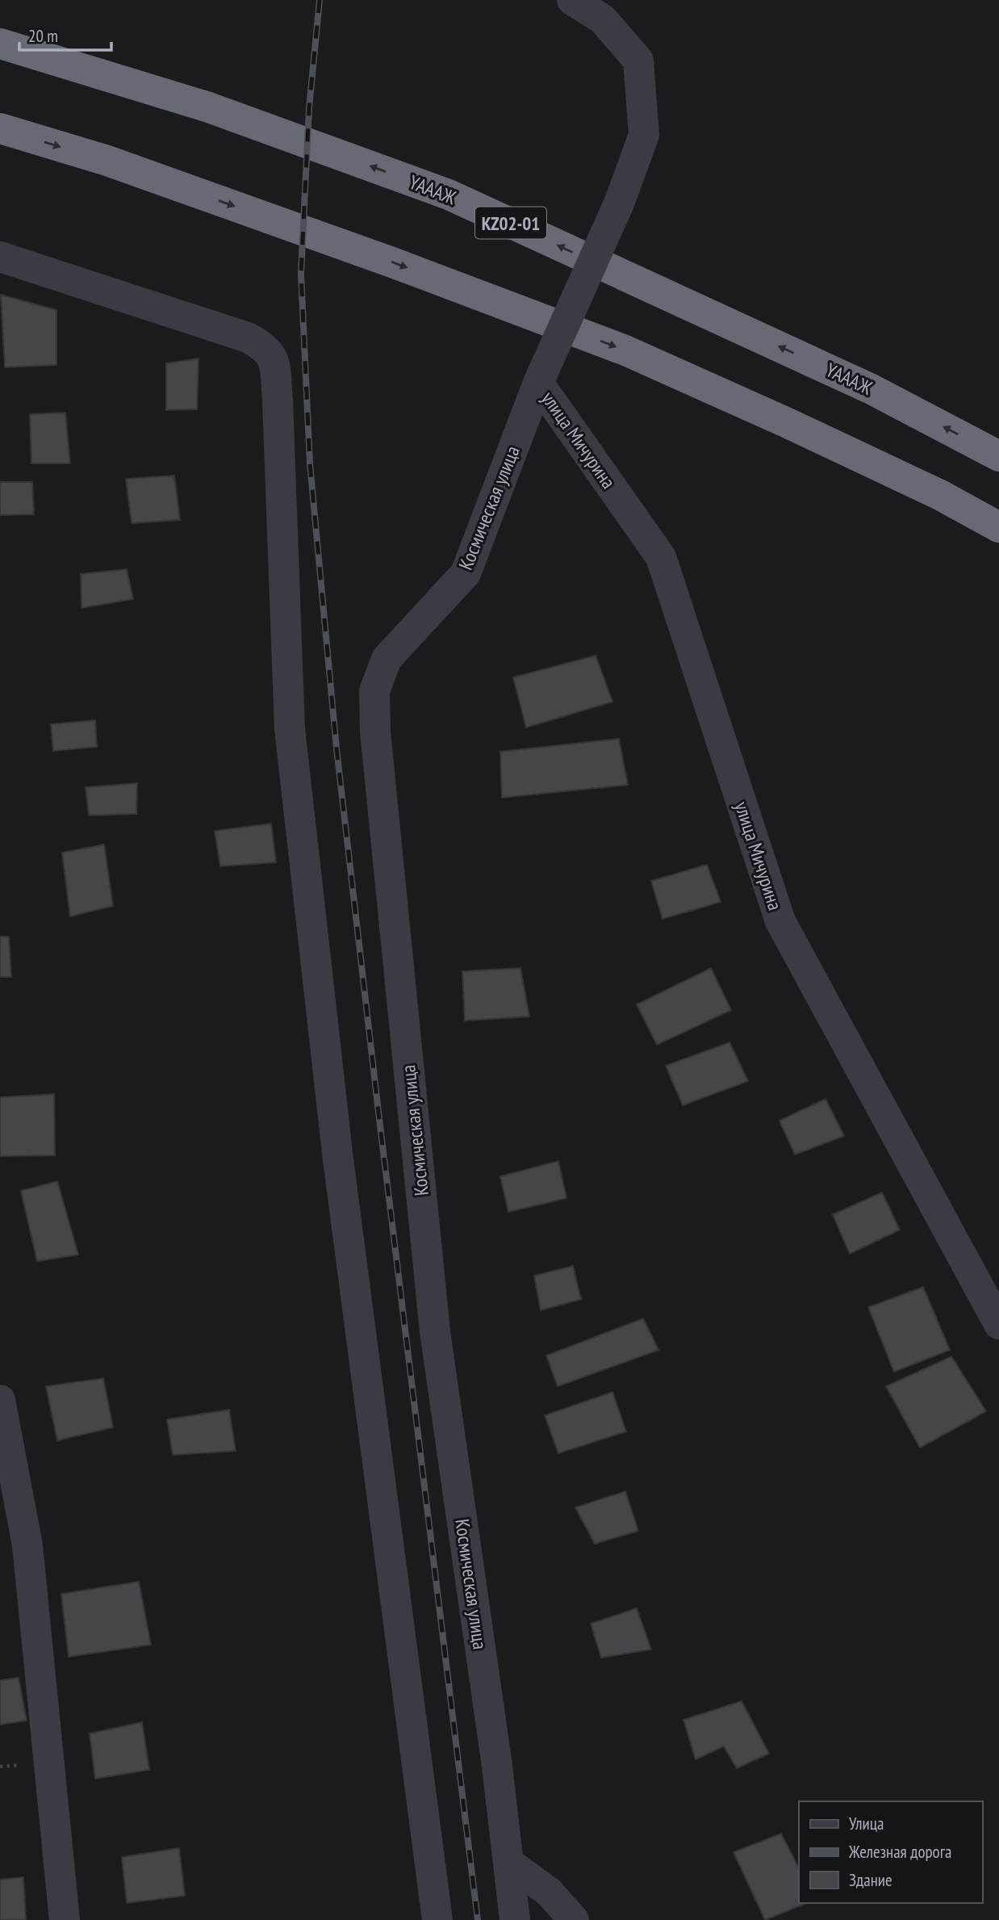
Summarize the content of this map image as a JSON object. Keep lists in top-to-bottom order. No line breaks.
{"streets":{"highway":["ҮАААЖ","KZ02-01"],"street":["улица Мичурина","Космическая улица"]},"crossings":[["улица Мичурина","Космическая улица"]],"legend":["Улица","Железная дорога","Здание"],"scale_bar":"20 m"}
